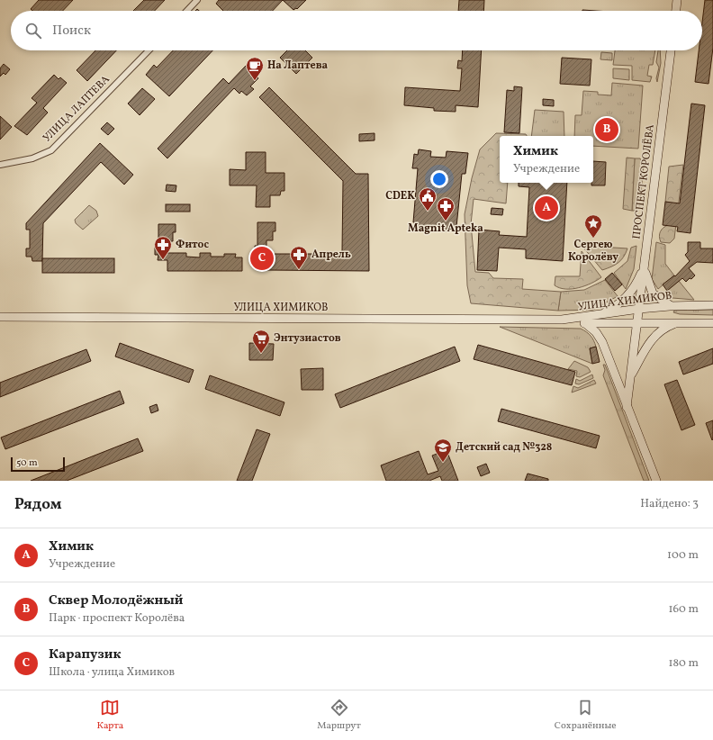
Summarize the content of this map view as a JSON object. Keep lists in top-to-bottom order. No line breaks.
{"streets":{"main road":["ПРОСПЕКТ КОРОЛЁВА","УЛИЦА ХИМИКОВ"],"street":["УЛИЦА ЛАПТЕВА"]},"crossings":[["ПРОСПЕКТ КОРОЛЁВА","УЛИЦА ХИМИКОВ"]],"places":{"cafe":["На Лаптева"],"public building":["CDEK"],"pharmacy":["Magnit Apteka","Фитос","Апрель"],"place":["Сергею Королёву"],"supermarket":["Энтузиастов"],"school or university":["Детский сад №328"]},"scale_bar":"50 m","page":{"search":"Поиск","pins":["B","A","C"],"popup":["Химик","Учреждение"],"scale":"50 m","heading":["Рядом","Найдено: 3"],"list":[{"mark":"A","name":"Химик","note":"Учреждение","value":"100 m"},{"mark":"B","name":"Сквер Молодёжный","note":"Парк · проспект Королёва","value":"160 m"},{"mark":"C","name":"Карапузик","note":"Школа · улица Химиков","value":"180 m"}],"nav":["Карта","Маршрут","Сохранённые"]}}
